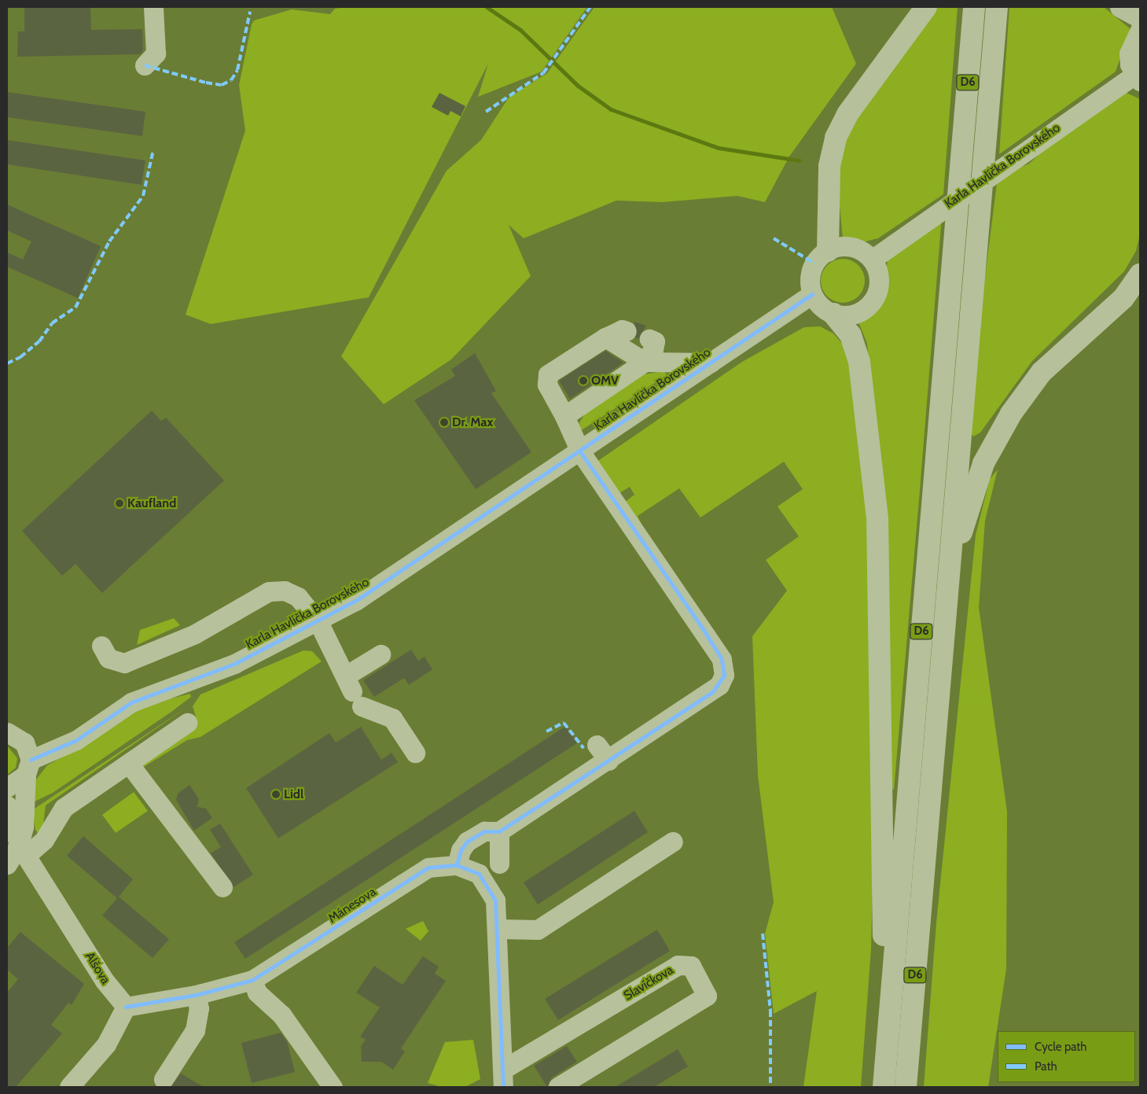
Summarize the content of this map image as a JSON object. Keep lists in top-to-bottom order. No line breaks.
{"streets":{"highway":["D6"],"street":["Karla Havlíčka Borovského","Mánesova","Alšova","Slavíčkova"]},"crossings":[["Mánesova","Alšova"],["Mánesova","Slavíčkova"]],"places":["OMV","Dr. Max","Kaufland","Lidl"],"legend":["Cycle path","Path"]}
